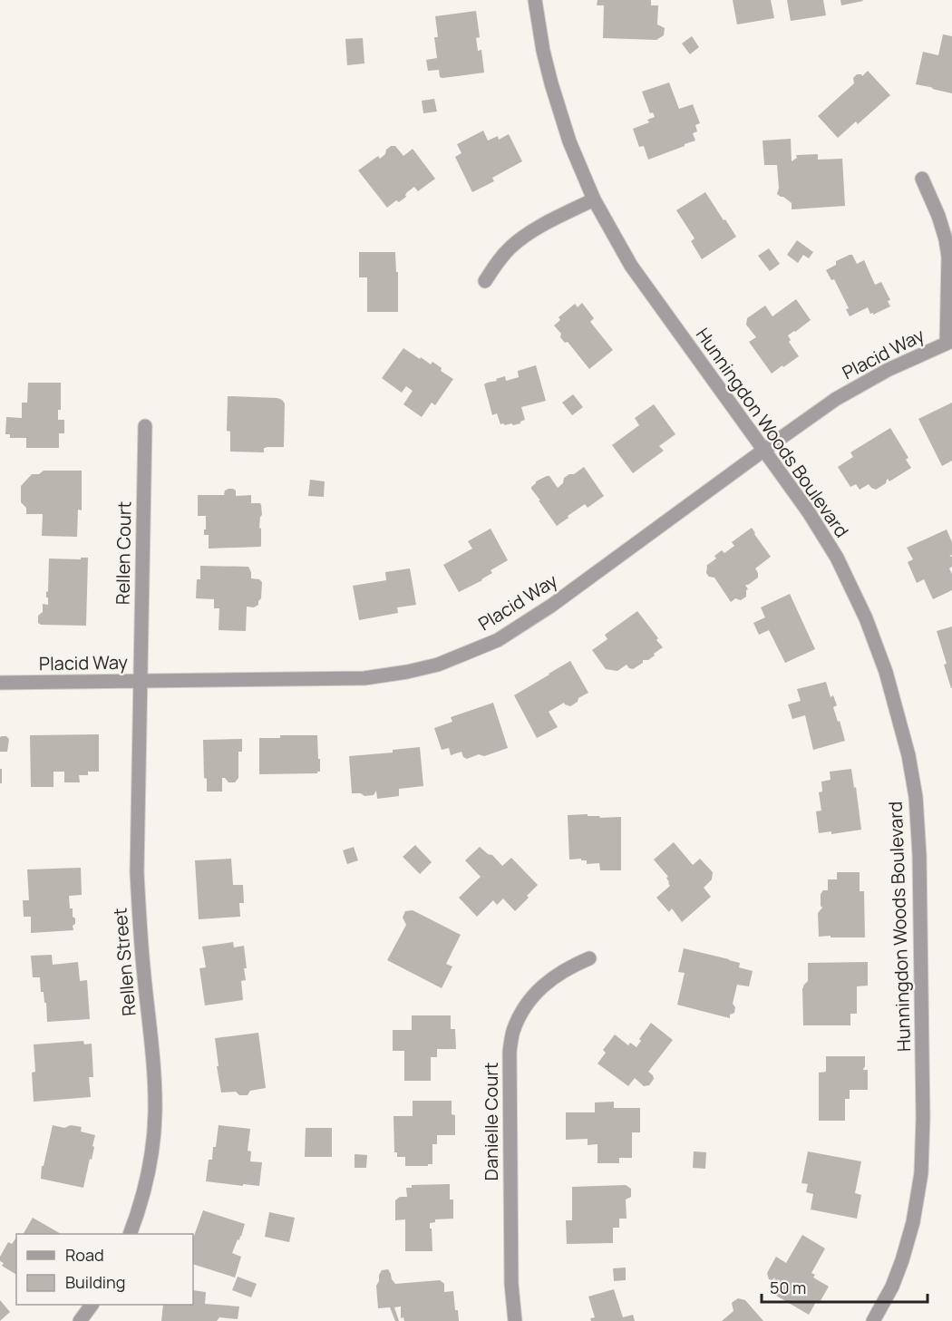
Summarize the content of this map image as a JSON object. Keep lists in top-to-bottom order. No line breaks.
{"streets":{"street":["Placid Way","Hunningdon Woods Boulevard","Rellen Court","Rellen Street","Danielle Court"]},"crossings":[["Placid Way","Hunningdon Woods Boulevard"],["Placid Way","Rellen Court"],["Placid Way","Rellen Street"],["Rellen Court","Rellen Street"]],"legend":["Road","Building"],"scale_bar":"50 m"}
